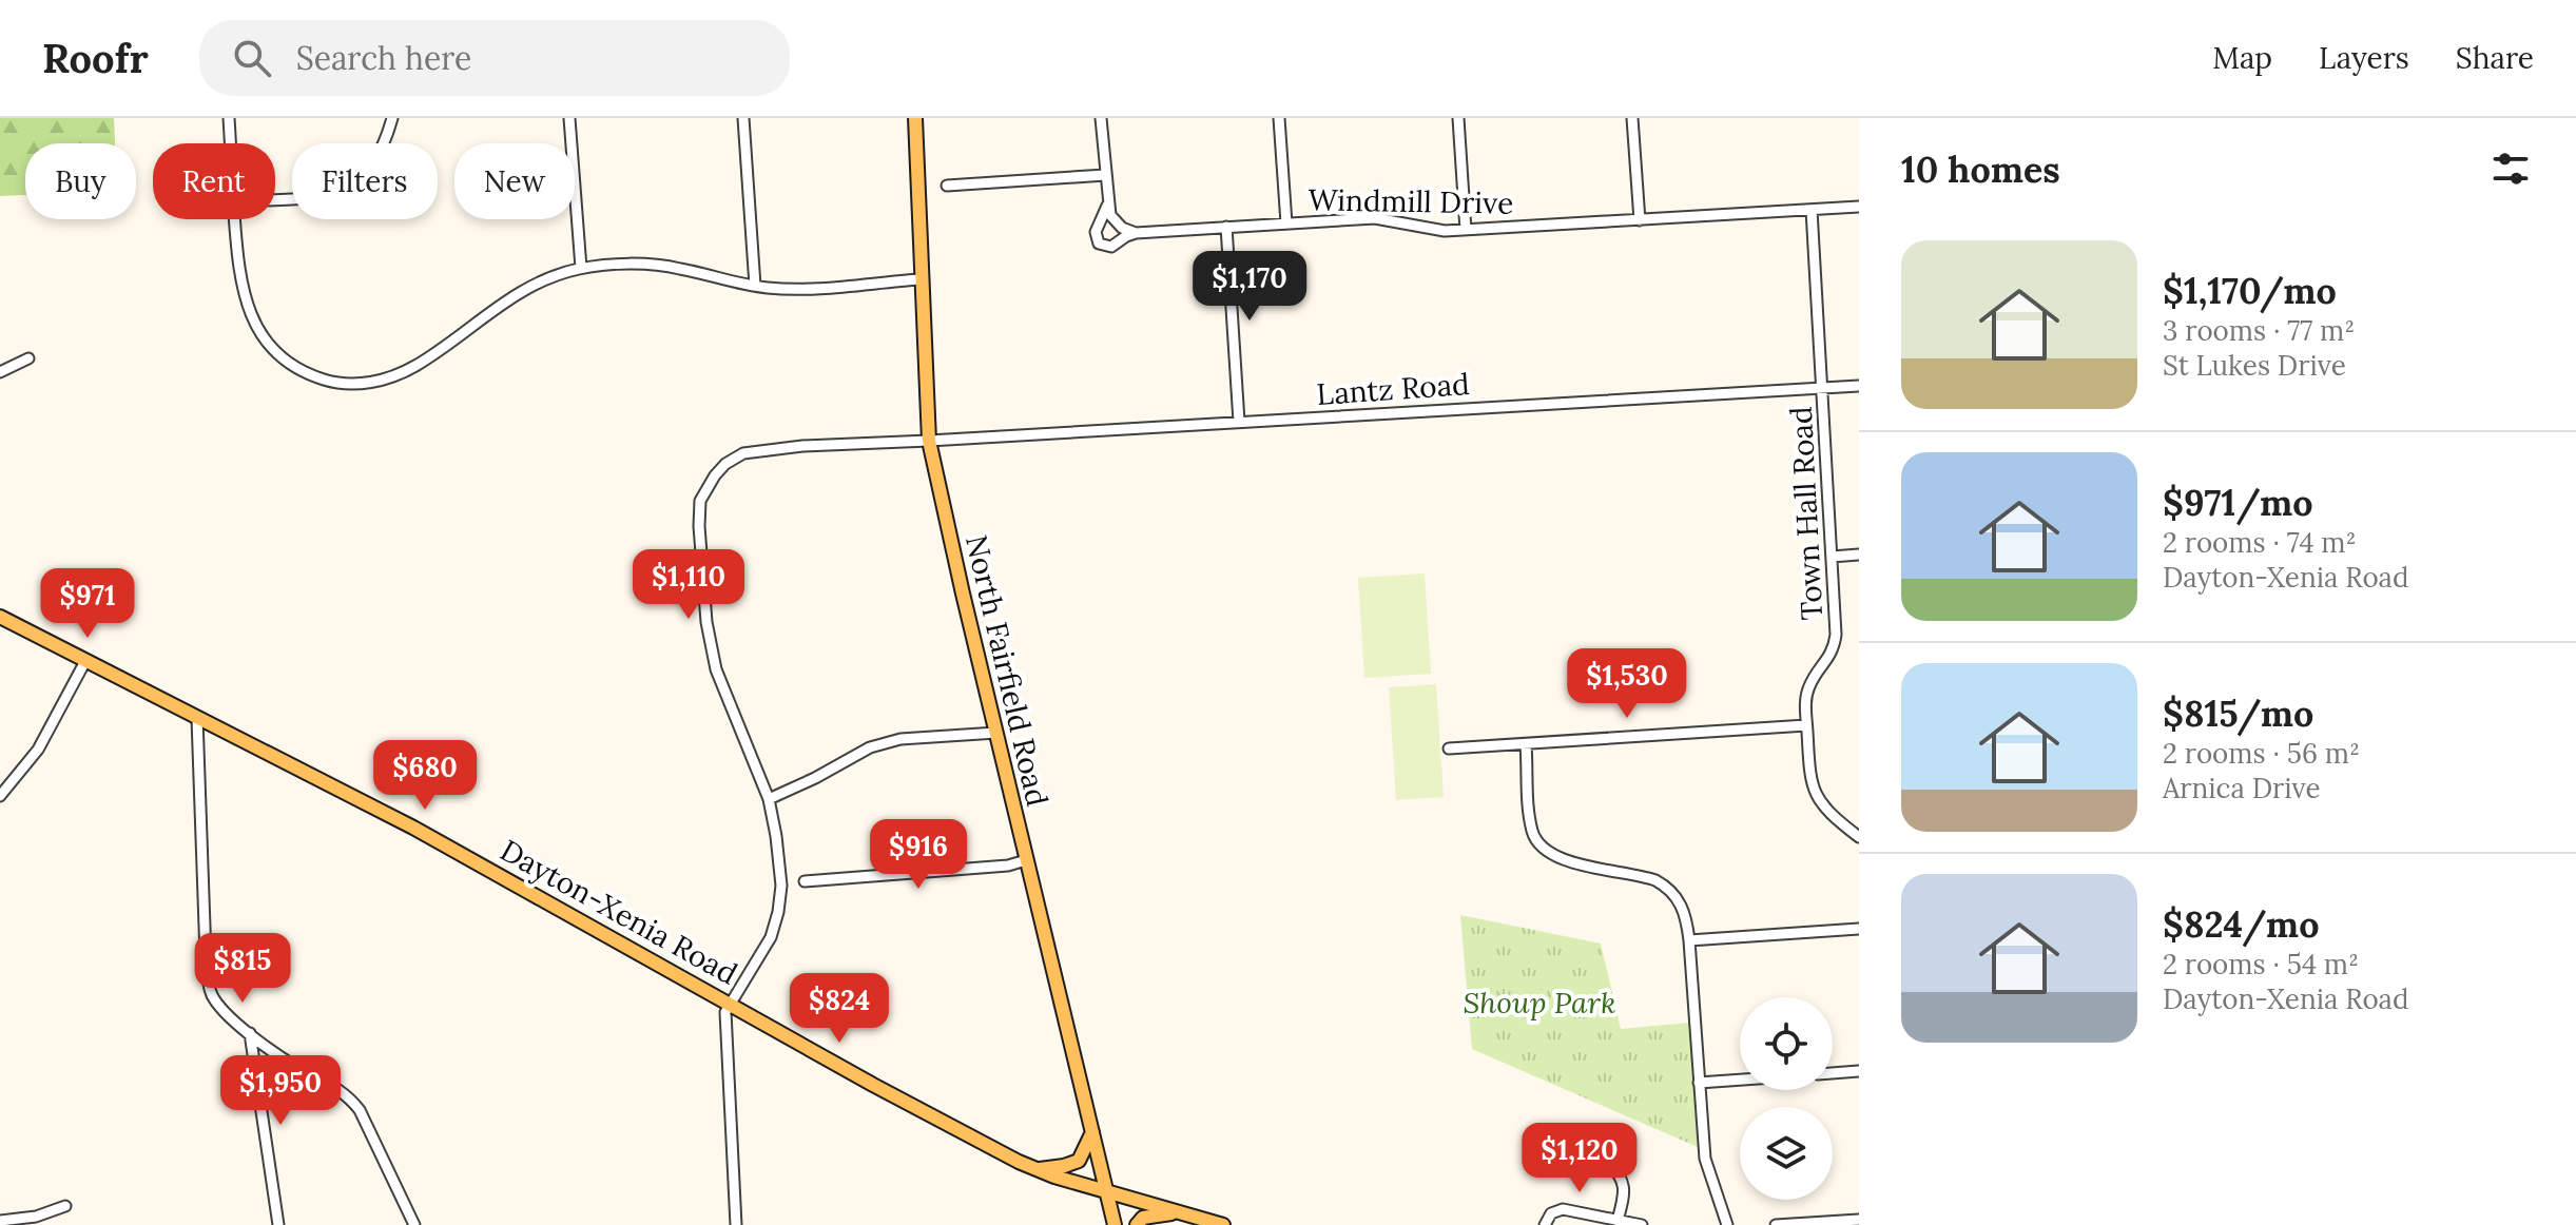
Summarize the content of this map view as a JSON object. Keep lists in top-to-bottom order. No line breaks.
{"streets":{"main road":["North Fairfield Road","Dayton-Xenia Road"],"street":["Windmill Drive","Lantz Road","Town Hall Road"]},"crossings":[["Windmill Drive","Town Hall Road"],["Lantz Road","Town Hall Road"],["Lantz Road","North Fairfield Road"],["Lantz Road","Dayton-Xenia Road"],["North Fairfield Road","Dayton-Xenia Road"]],"parks":["Shoup Park"],"page":{"header":"Roofr","search":"Search here","nav":["Map","Layers","Share"],"heading":"10 homes","chip":["Buy","Rent","Filters","New"],"list":[{"name":"$1,170/mo","note":"3 rooms · 77 m² · St Lukes Drive"},{"name":"$971/mo","note":"2 rooms · 74 m² · Dayton-Xenia Road"},{"name":"$815/mo","note":"2 rooms · 56 m² · Arnica Drive"},{"name":"$824/mo","note":"2 rooms · 54 m² · Dayton-Xenia Road"}],"price":["$1,170","$1,110","$971","$1,530","$680","$916","$815","$824","$1,950","$1,120"]}}
